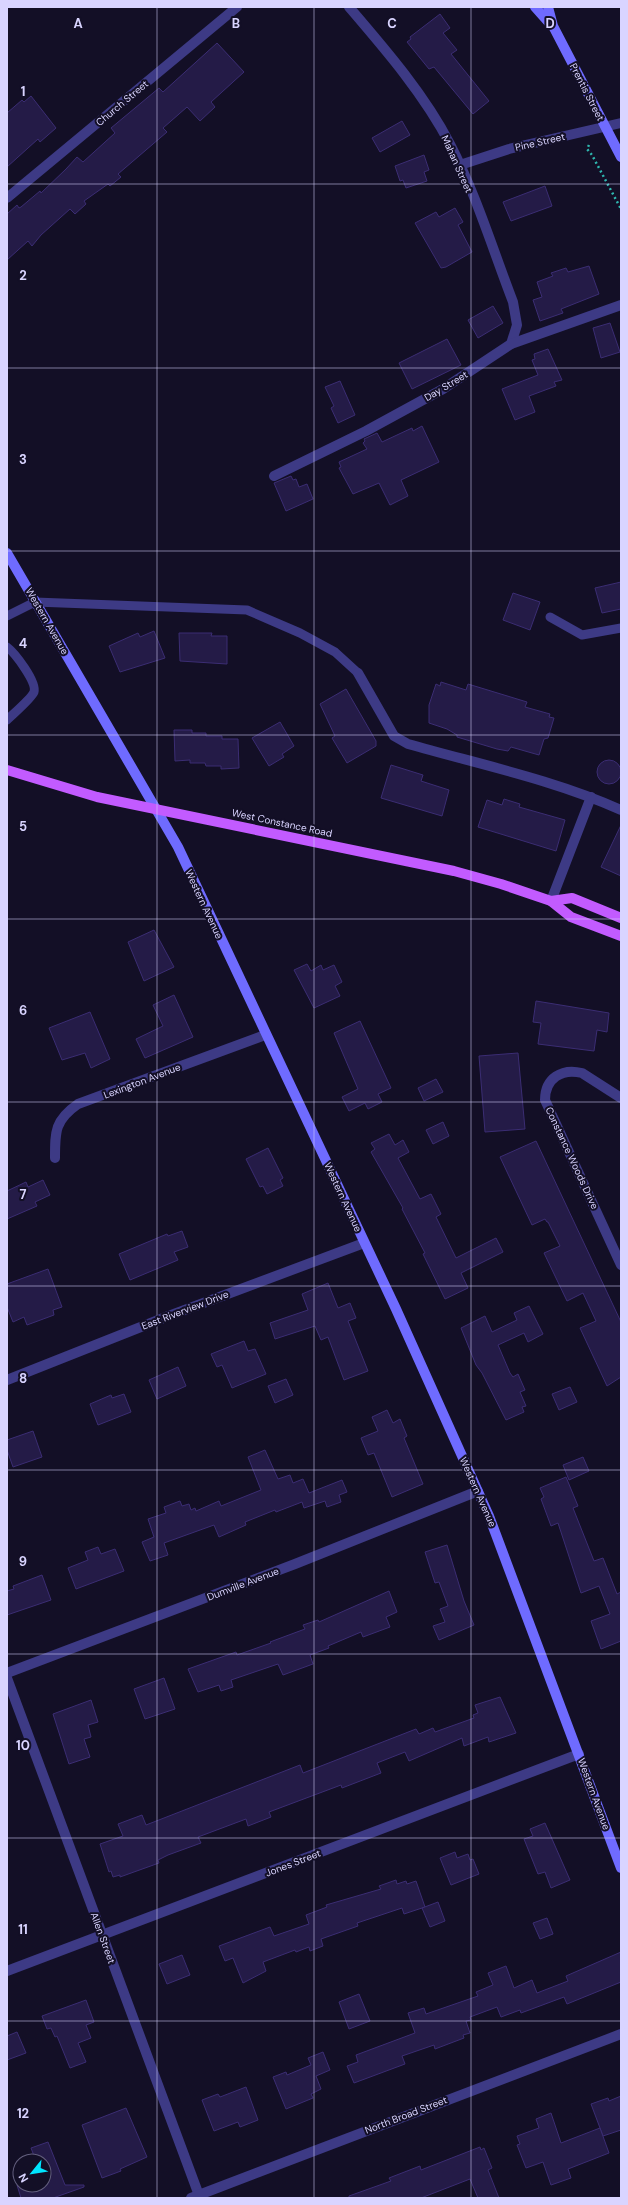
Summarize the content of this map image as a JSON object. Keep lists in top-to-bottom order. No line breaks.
{"streets":{"main road":["West Constance Road"],"street":["Prentis Street","Church Street","Pine Street","Mahan Street","Day Street","Western Avenue","Lexington Avenue","Constance Woods Drive","East Riverview Drive","Dumville Avenue","Jones Street","Allen Street","North Broad Street"]},"crossings":[["Prentis Street","Pine Street"],["Pine Street","Mahan Street"],["Mahan Street","Day Street"],["Western Avenue","West Constance Road"],["Western Avenue","Lexington Avenue"],["Western Avenue","East Riverview Drive"],["Western Avenue","Dumville Avenue"],["Western Avenue","Jones Street"],["Jones Street","Allen Street"],["Allen Street","North Broad Street"]],"north":"bottom left","grid":{"columns":["A","B","C","D"],"rows":["1","2","3","4","5","6","7","8","9","10","11","12"]}}
